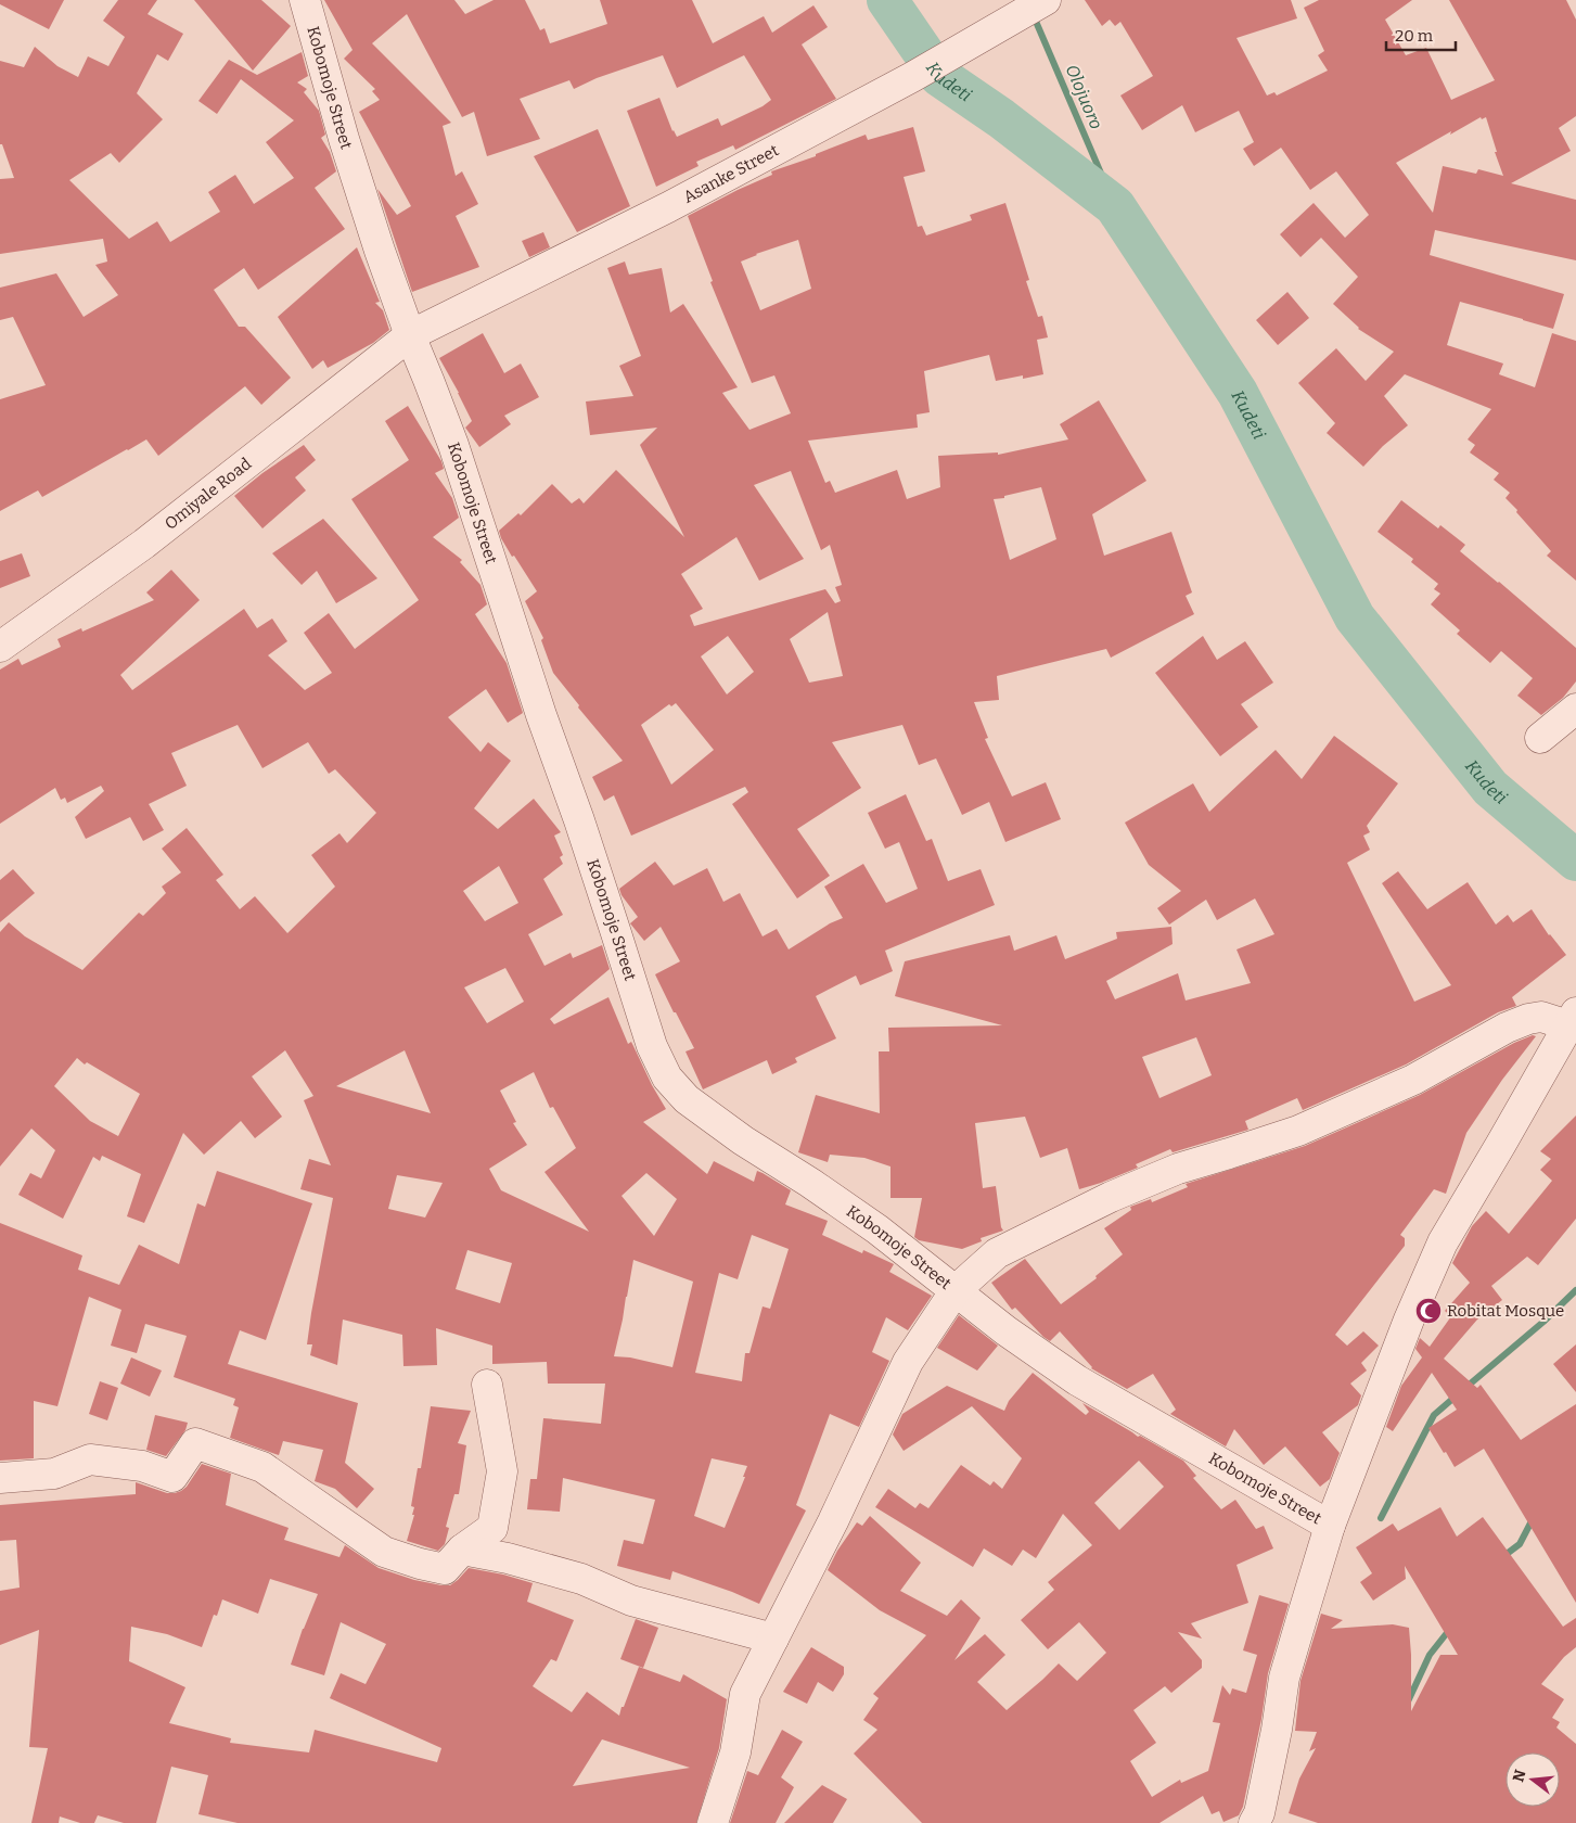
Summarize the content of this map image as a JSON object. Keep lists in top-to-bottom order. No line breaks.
{"streets":{"street":["Kobomoje Street","Asanke Street","Omiyale Road"]},"crossings":[["Kobomoje Street","Asanke Street"],["Kobomoje Street","Omiyale Road"],["Asanke Street","Omiyale Road"]],"water":["Kudeti","Olojuoro"],"places":{"mosque":["Robitat Mosque"]},"scale_bar":"20 m","north":"left"}
